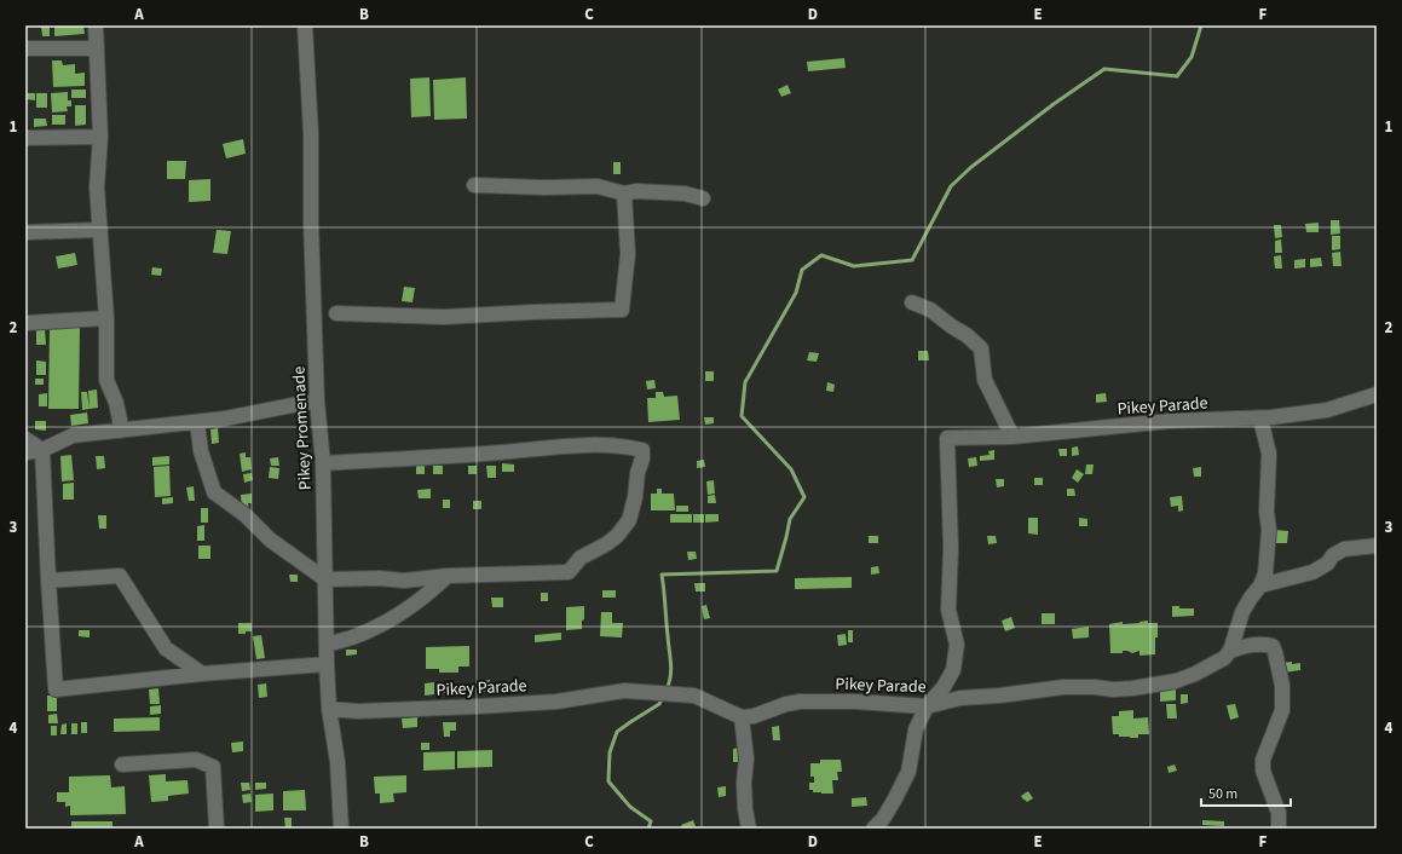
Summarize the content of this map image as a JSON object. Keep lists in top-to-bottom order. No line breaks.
{"streets":{"street":["Pikey Parade","Pikey Promenade"]},"crossings":[["Pikey Parade","Pikey Promenade"]],"scale_bar":"50 m","grid":{"columns":["A","B","C","D","E","F"],"rows":["1","2","3","4"]}}
